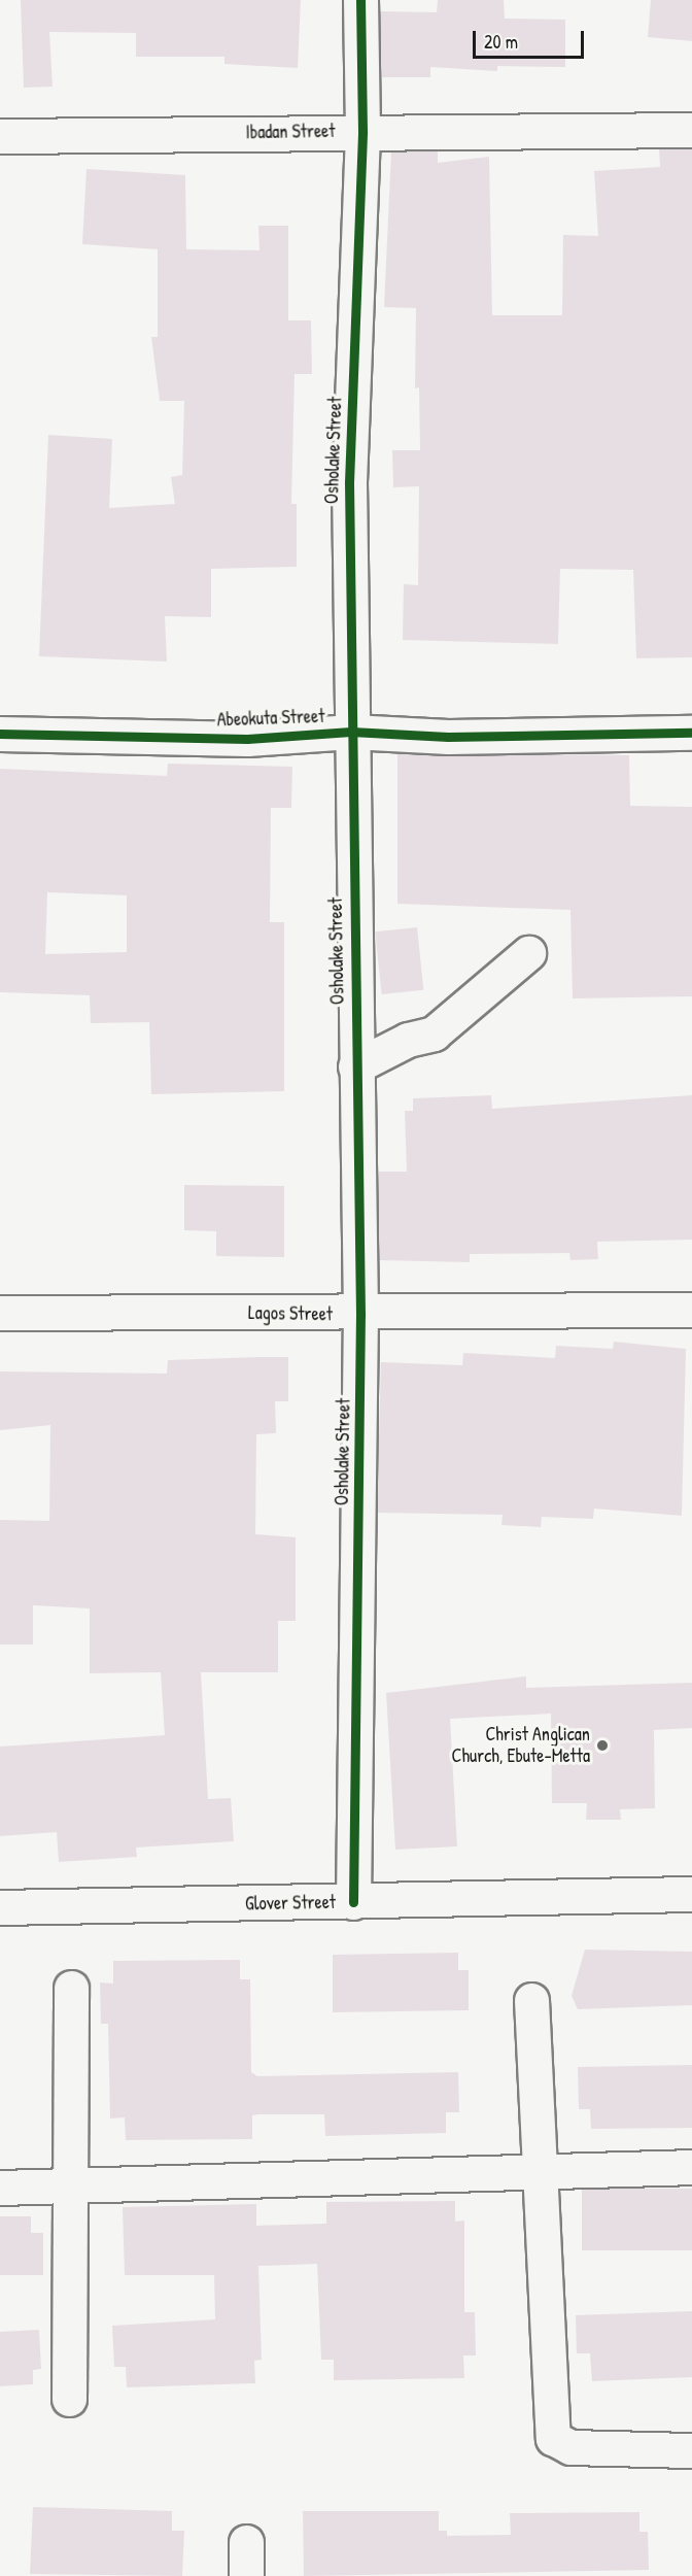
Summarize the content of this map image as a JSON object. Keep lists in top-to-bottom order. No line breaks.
{"streets":{"street":["Ibadan Street","Osholake Street","Abeokuta Street","Lagos Street","Glover Street"]},"crossings":[["Ibadan Street","Osholake Street"],["Osholake Street","Abeokuta Street"],["Osholake Street","Lagos Street"],["Osholake Street","Glover Street"]],"places":["Christ Anglican Church, Ebute-Metta"],"scale_bar":"20 m"}
